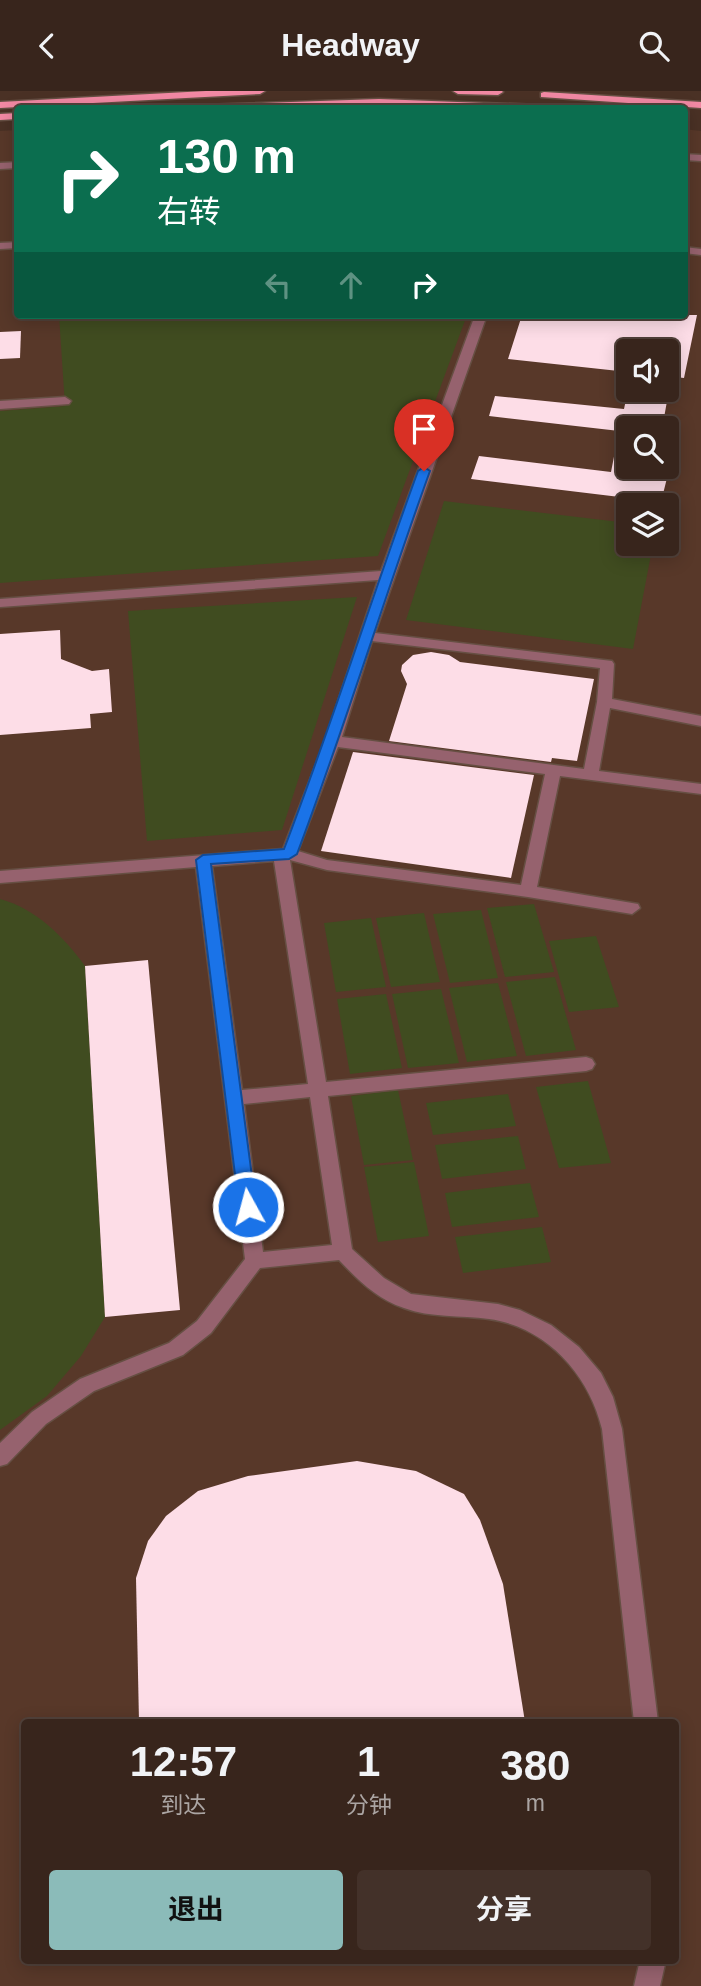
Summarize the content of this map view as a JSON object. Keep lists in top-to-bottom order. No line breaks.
{"page":{"header":"Headway","turn":["130 m","右转"],"eta":["12:57","到达","1","分钟","380","m"],"buttons":["退出","分享"]}}
